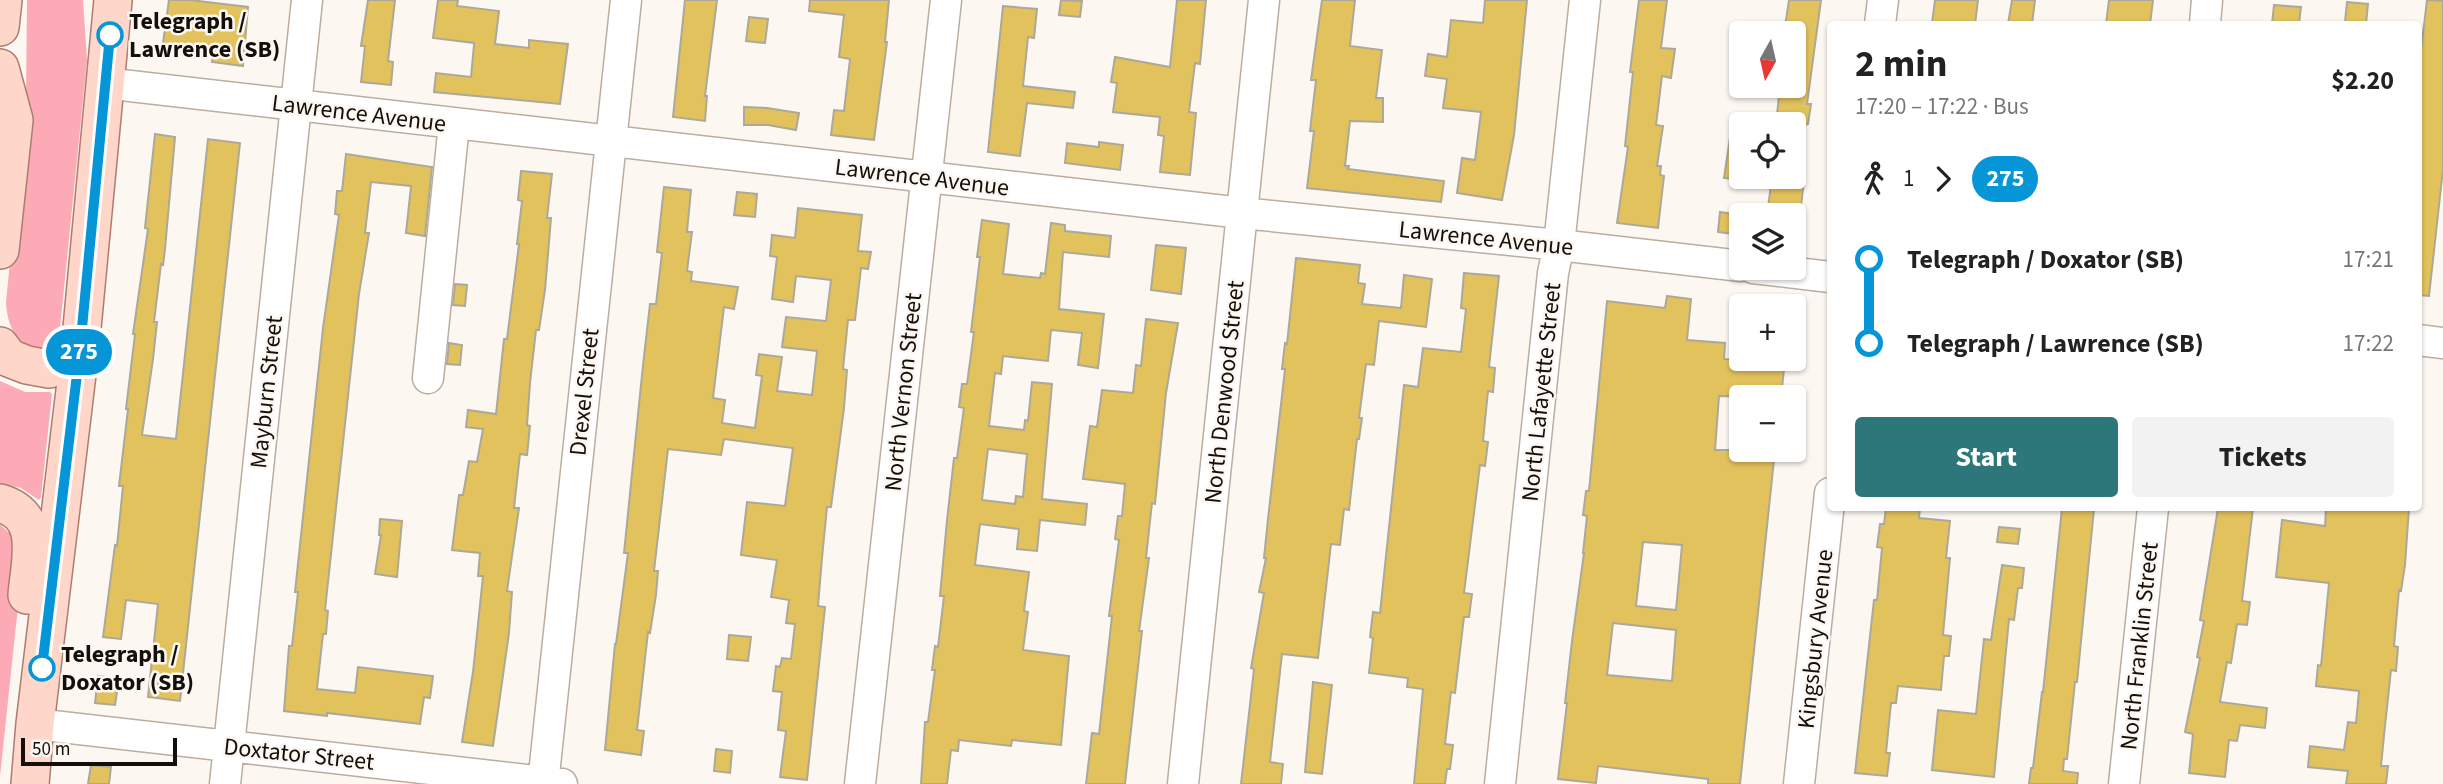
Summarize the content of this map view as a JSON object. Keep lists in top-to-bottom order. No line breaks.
{"streets":{"street":["Lawrence Avenue","Mayburn Street","Drexel Street","North Vernon Street","North Denwood Street","North Lafayette Street","Kingsbury Avenue","North Franklin Street","Doxtator Street"]},"crossings":[["Lawrence Avenue","Mayburn Street"],["Lawrence Avenue","Drexel Street"],["Lawrence Avenue","North Vernon Street"],["Lawrence Avenue","North Denwood Street"],["Lawrence Avenue","North Lafayette Street"],["Mayburn Street","Doxtator Street"],["Drexel Street","Doxtator Street"]],"places":["Telegraph / Lawrence (SB)","Telegraph / Doxator (SB)"],"lines":["bus line 275"],"scale_bar":"50 m","north":"bottom","page":{"on_map":"275","map_buttons":["+","−"],"heading":["2 min","17:20 – 17:22 · Bus","$2.20"],"legs":["1","275"],"list":[{"name":"Telegraph / Doxator (SB)","value":"17:21"},{"name":"Telegraph / Lawrence (SB)","value":"17:22"}],"buttons":["Start","Tickets"],"scale":"50 m"}}
